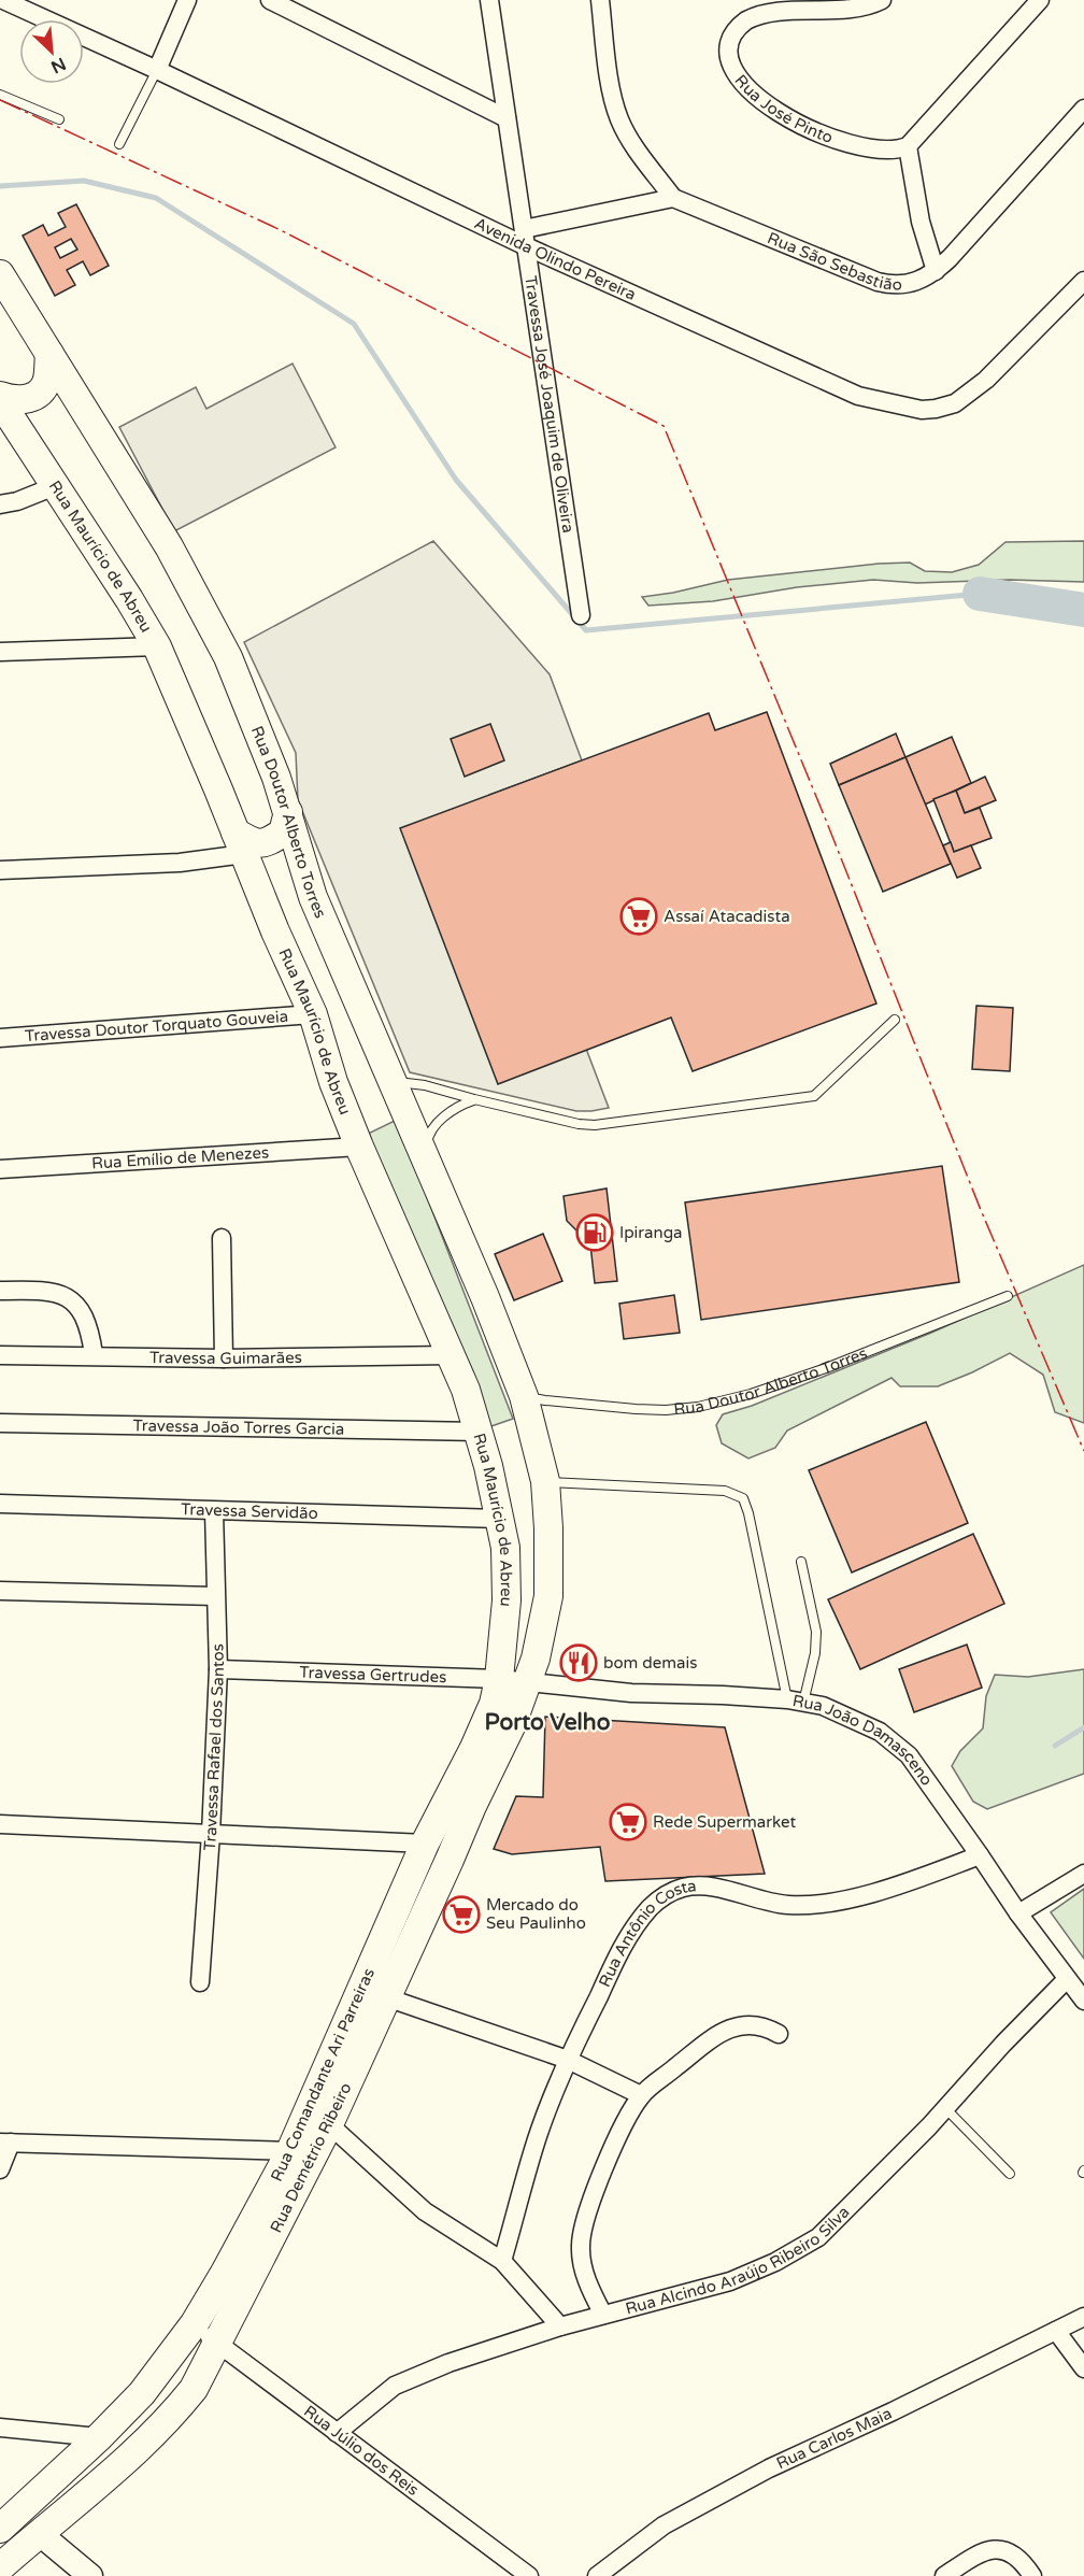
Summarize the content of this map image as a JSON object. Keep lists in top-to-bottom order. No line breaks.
{"streets":{"main road":["Rua Maurício de Abreu","Rua Doutor Alberto Torres","Rua Comandante Ari Parreiras","Rua Demétrio Ribeiro"],"street":["Rua José Pinto","Avenida Olindo Pereira","Rua São Sebastião","Travessa José Joaquim de Oliveira","Travessa Doutor Torquato Gouveia","Rua Emílio de Menezes","Travessa Guimarães","Travessa João Torres Garcia","Travessa Servidão","Travessa Gertrudes","Rua João Damasceno","Travessa Rafael dos Santos","Rua Antônio Costa","Rua Alcindo Araújo Ribeiro Silva","Rua Carlos Maia","Rua Júlio dos Reis"]},"crossings":[["Avenida Olindo Pereira","Travessa José Joaquim de Oliveira"],["Rua Maurício de Abreu","Travessa Doutor Torquato Gouveia"],["Rua Maurício de Abreu","Rua Emílio de Menezes"],["Rua Maurício de Abreu","Travessa Guimarães"],["Rua Maurício de Abreu","Travessa João Torres Garcia"],["Rua Maurício de Abreu","Travessa Servidão"],["Rua Maurício de Abreu","Travessa Gertrudes"],["Rua Maurício de Abreu","Rua Comandante Ari Parreiras"],["Rua Doutor Alberto Torres","Travessa Gertrudes"],["Rua Doutor Alberto Torres","Rua João Damasceno"],["Rua Doutor Alberto Torres","Rua Demétrio Ribeiro"],["Travessa Servidão","Travessa Rafael dos Santos"],["Travessa Gertrudes","Rua João Damasceno"],["Travessa Gertrudes","Travessa Rafael dos Santos"],["Travessa Gertrudes","Rua Comandante Ari Parreiras"],["Travessa Gertrudes","Rua Demétrio Ribeiro"],["Rua João Damasceno","Rua Antônio Costa"],["Rua João Damasceno","Rua Demétrio Ribeiro"],["Rua João Damasceno","Rua Alcindo Araújo Ribeiro Silva"],["Rua Comandante Ari Parreiras","Rua Júlio dos Reis"],["Rua Demétrio Ribeiro","Rua Júlio dos Reis"],["Rua Alcindo Araújo Ribeiro Silva","Rua Júlio dos Reis"]],"districts":["Porto Velho"],"places":{"supermarket":["Assaí Atacadista","Rede Supermarket","Mercado do Seu Paulinho"],"fuel station":["Ipiranga"],"restaurant":["bom demais"]},"north":"bottom right"}
